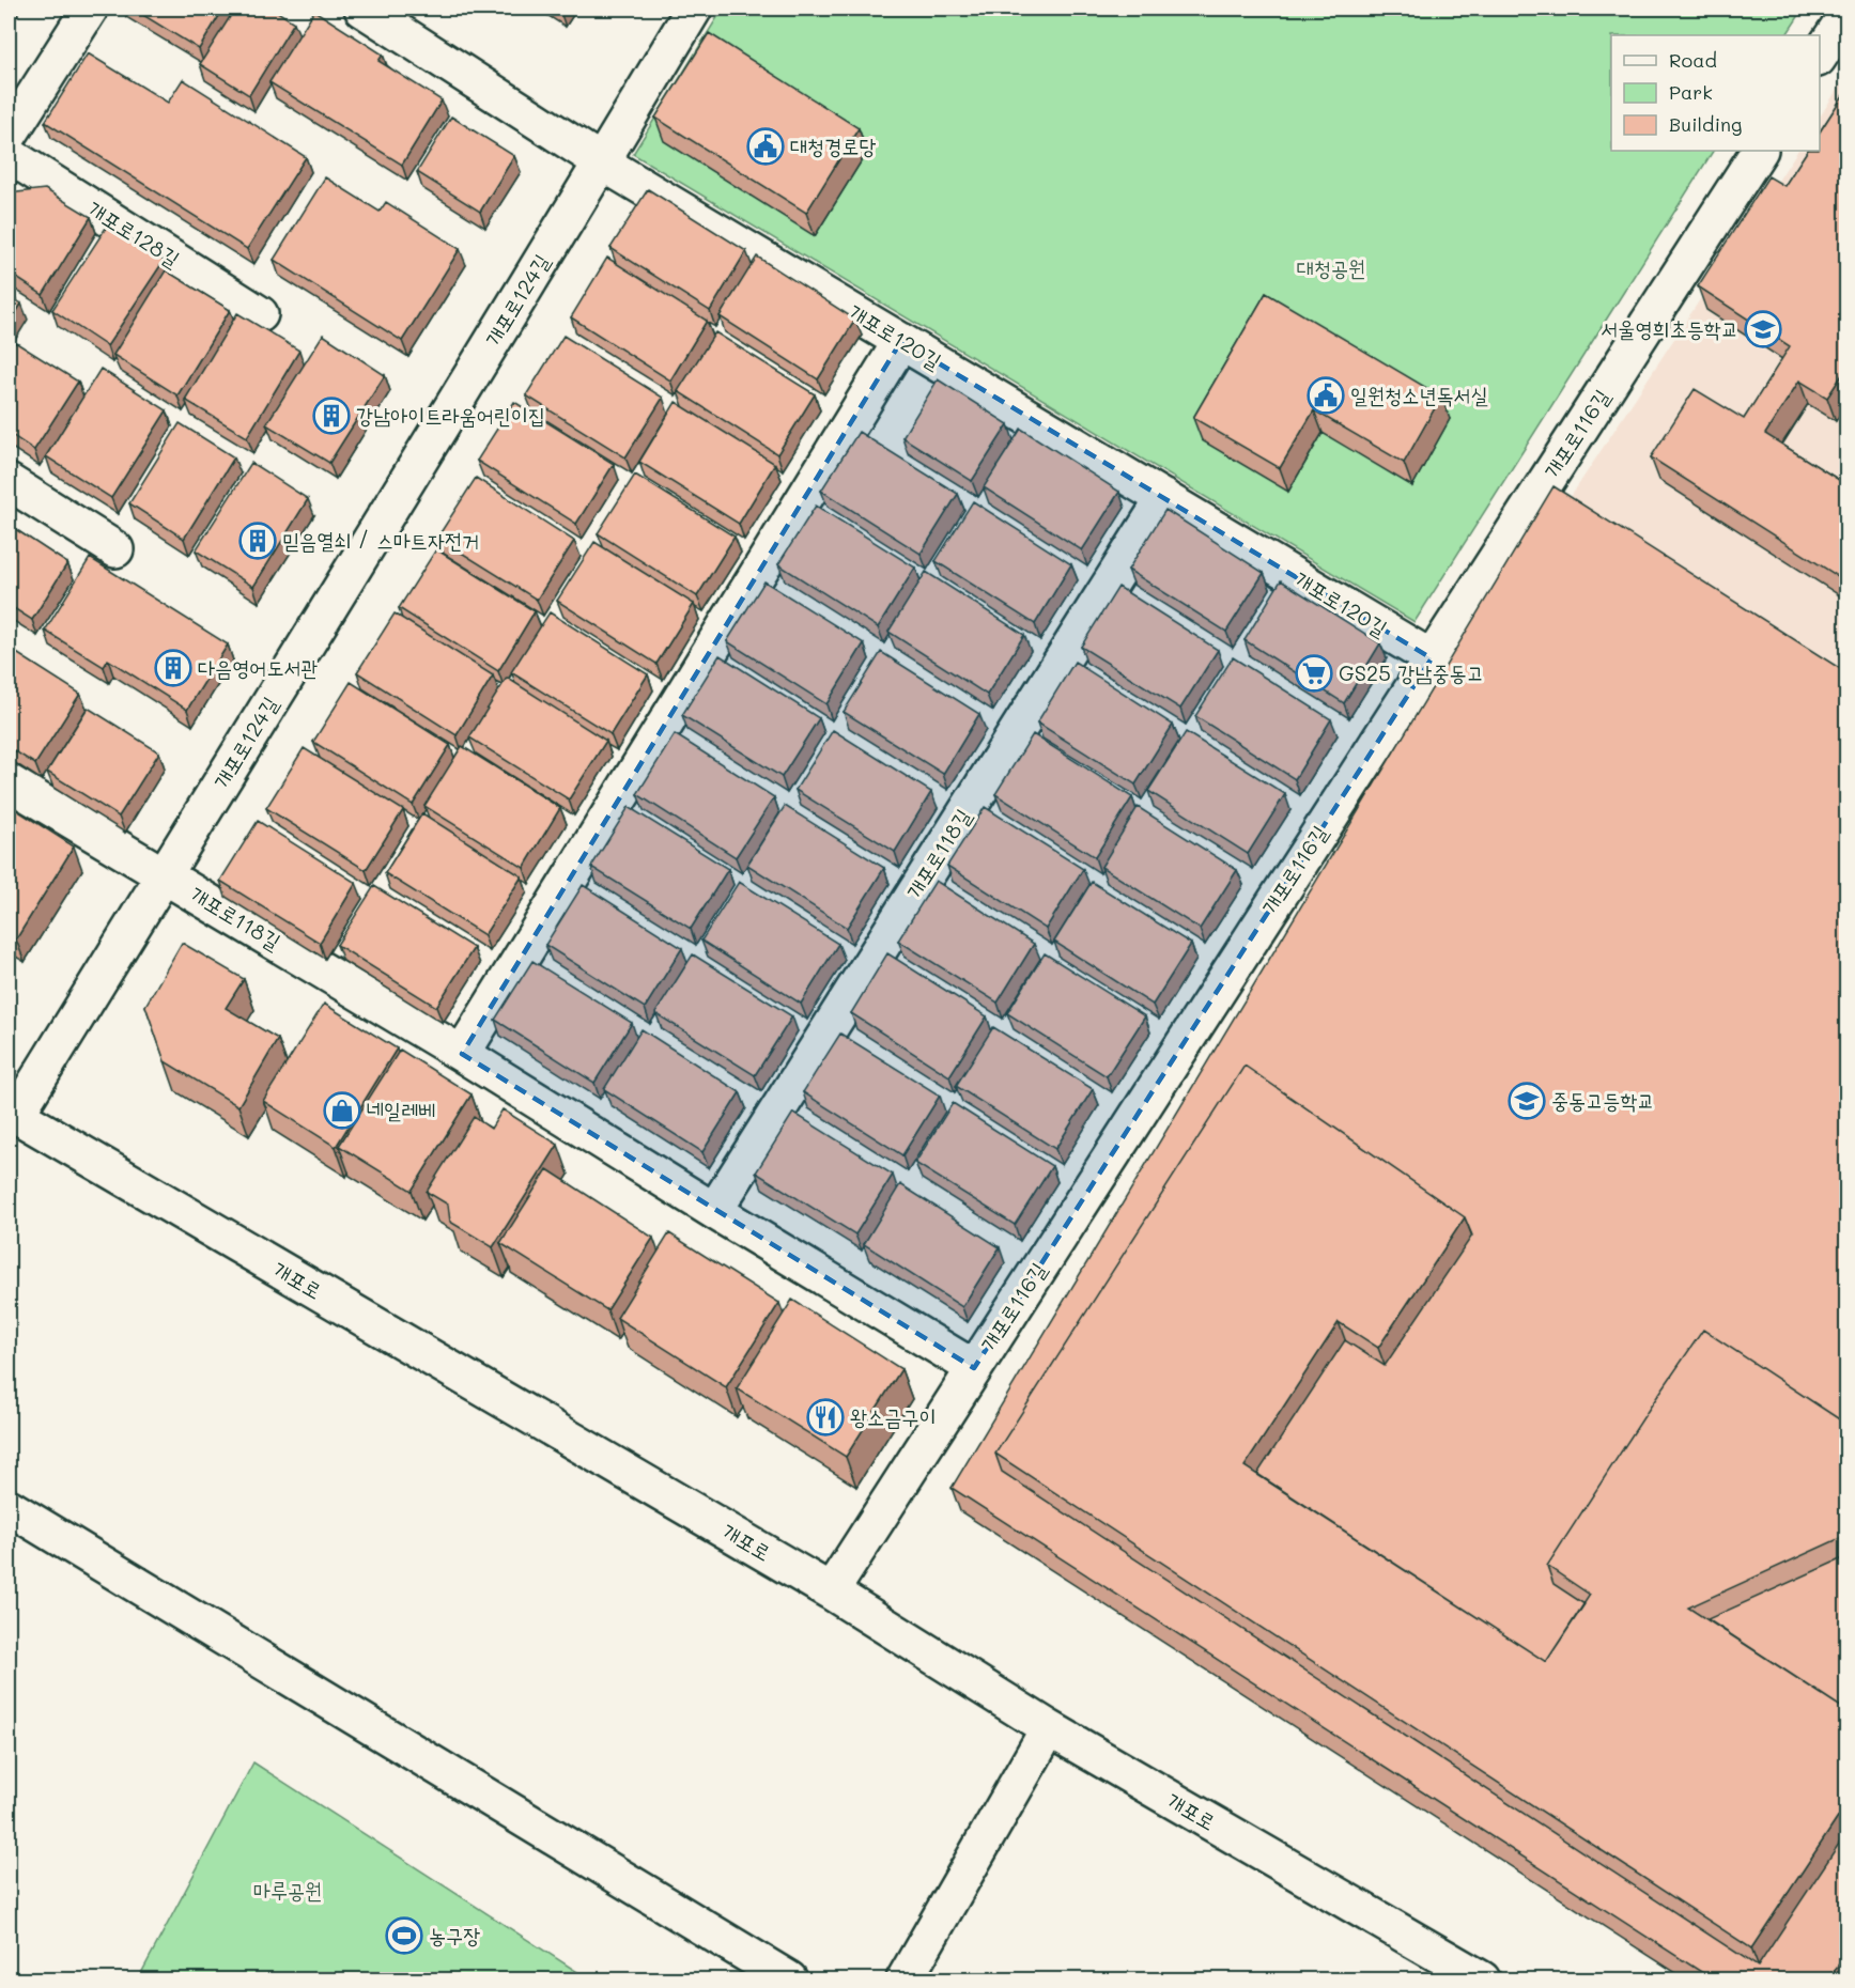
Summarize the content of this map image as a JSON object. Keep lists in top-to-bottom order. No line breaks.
{"streets":{"street":["개포로128길","개포로124길","개포로120길","개포로116길","개포로118길","개포로"]},"crossings":[["개포로124길","개포로120길"],["개포로124길","개포로118길"],["개포로124길","개포로"],["개포로120길","개포로116길"],["개포로120길","개포로118길"],["개포로116길","개포로118길"],["개포로116길","개포로"]],"parks":["대청공원","마루공원"],"places":{"public building":["대청경로당","일원청소년독서실"],"school or university":["서울영희초등학교","중동고등학교"],"building":["강남아이트라움어린이집","믿음열쇠 / 스마트자전거","다음영어도서관"],"supermarket":["GS25 강남중동고"],"shop":["네일레베"],"restaurant":["왕소금구이"],"sports":["농구장"]},"legend":["Road","Park","Building"]}
